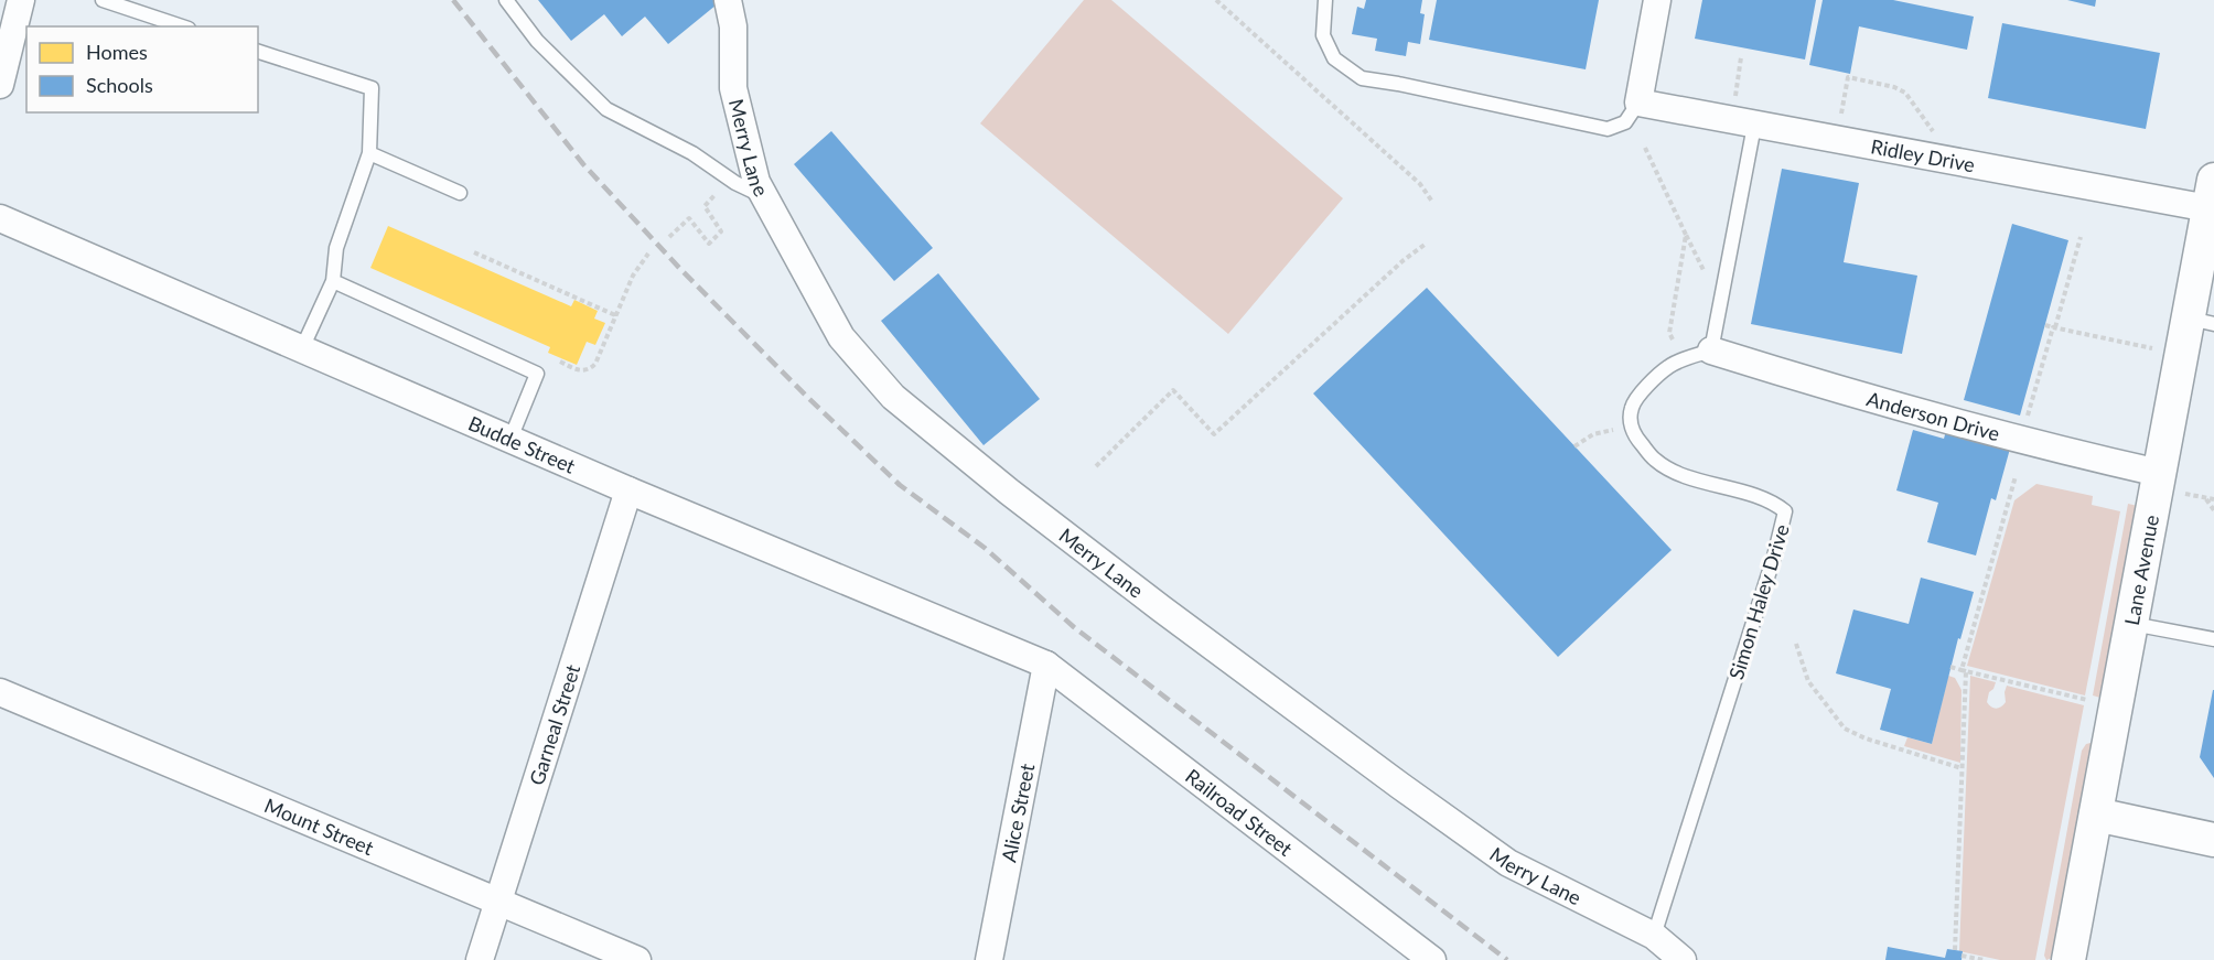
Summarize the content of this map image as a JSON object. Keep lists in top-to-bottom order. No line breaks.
{"streets":{"street":["Merry Lane","Ridley Drive","Anderson Drive","Budde Street","Lane Avenue","Garneal Street","Alice Street","Railroad Street","Mount Street"],"lane":["Simon Haley Drive"]},"crossings":[["Merry Lane","Simon Haley Drive"],["Ridley Drive","Lane Avenue"],["Anderson Drive","Lane Avenue"],["Budde Street","Garneal Street"],["Budde Street","Alice Street"],["Budde Street","Railroad Street"],["Garneal Street","Mount Street"],["Alice Street","Railroad Street"]],"legend":["Homes","Schools"]}
